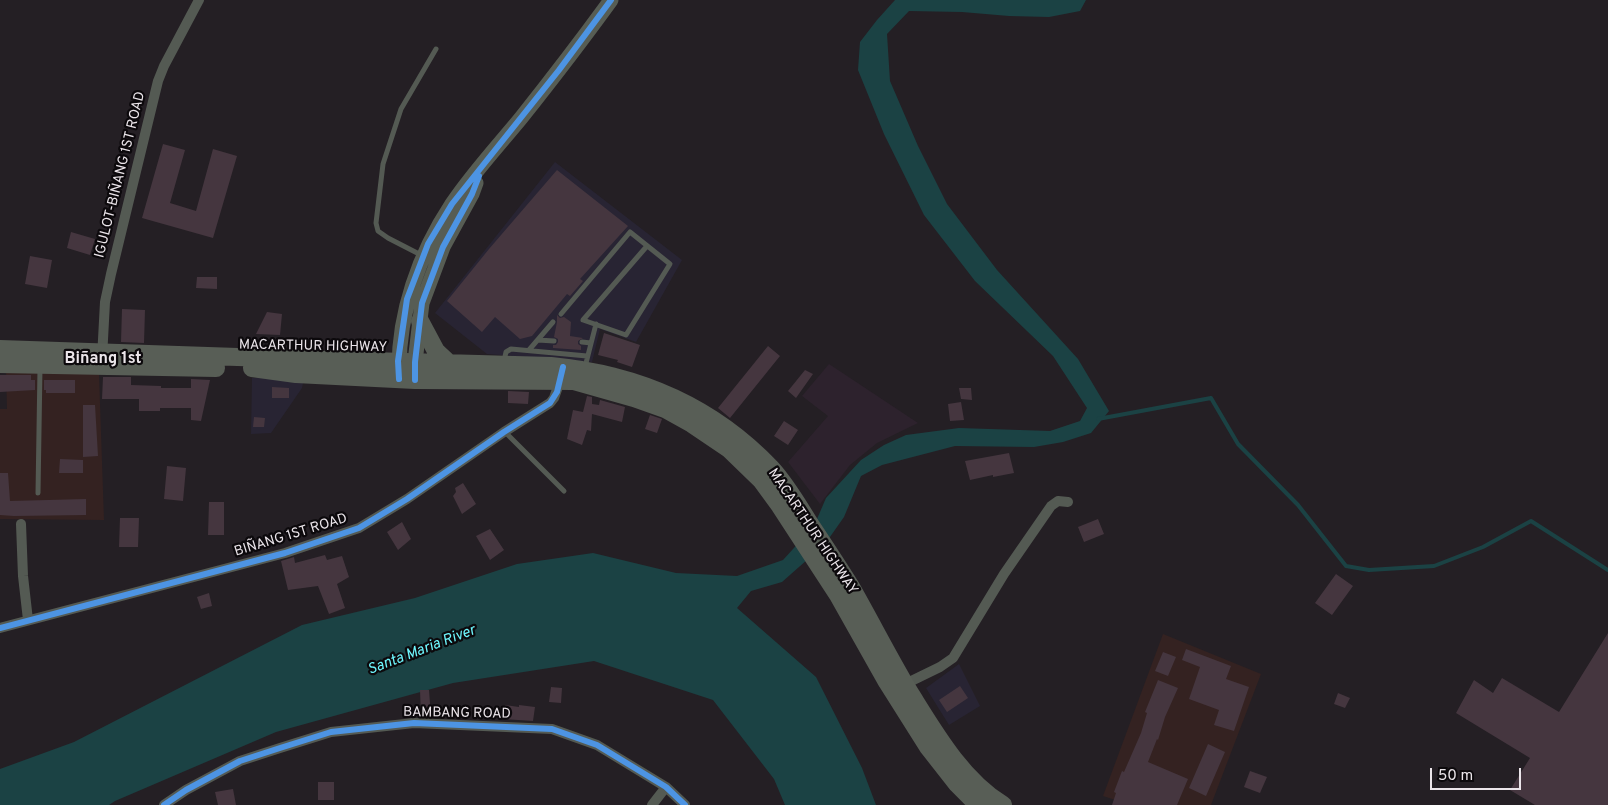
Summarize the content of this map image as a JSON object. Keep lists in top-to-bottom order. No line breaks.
{"streets":{"highway":["MACARTHUR HIGHWAY"],"street":["IGULOT-BIÑANG 1ST ROAD","BIÑANG 1ST ROAD","BAMBANG ROAD"]},"crossings":[["IGULOT-BIÑANG 1ST ROAD","MACARTHUR HIGHWAY"],["MACARTHUR HIGHWAY","BIÑANG 1ST ROAD"]],"districts":["Biñang 1st"],"water":["Santa Maria River"],"scale_bar":"50 m"}
